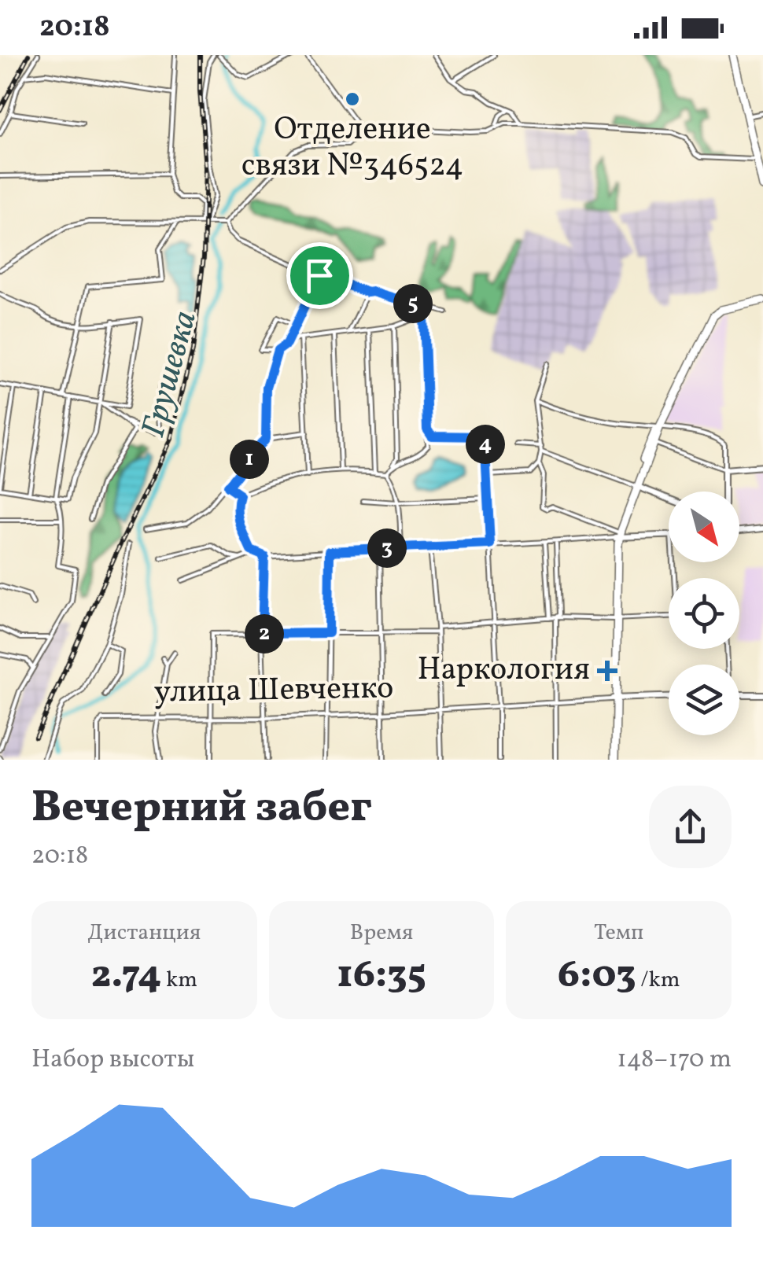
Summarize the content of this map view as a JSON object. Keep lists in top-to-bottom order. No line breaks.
{"streets":{"street":["улица Шевченко"]},"water":["Грушевка"],"places":{"other":["Отделение связи №346524"],"health":["Наркология"]},"north":"bottom right","page":{"status":"20:18","pins":["5","4","1","3","2"],"heading":["Вечерний забег","20:18"],"stats":[["Дистанция","2.74 km"],["Время","16:35"],["Темп","6:03 /km"]],"chart":["Набор высоты","148–170 m"]}}
